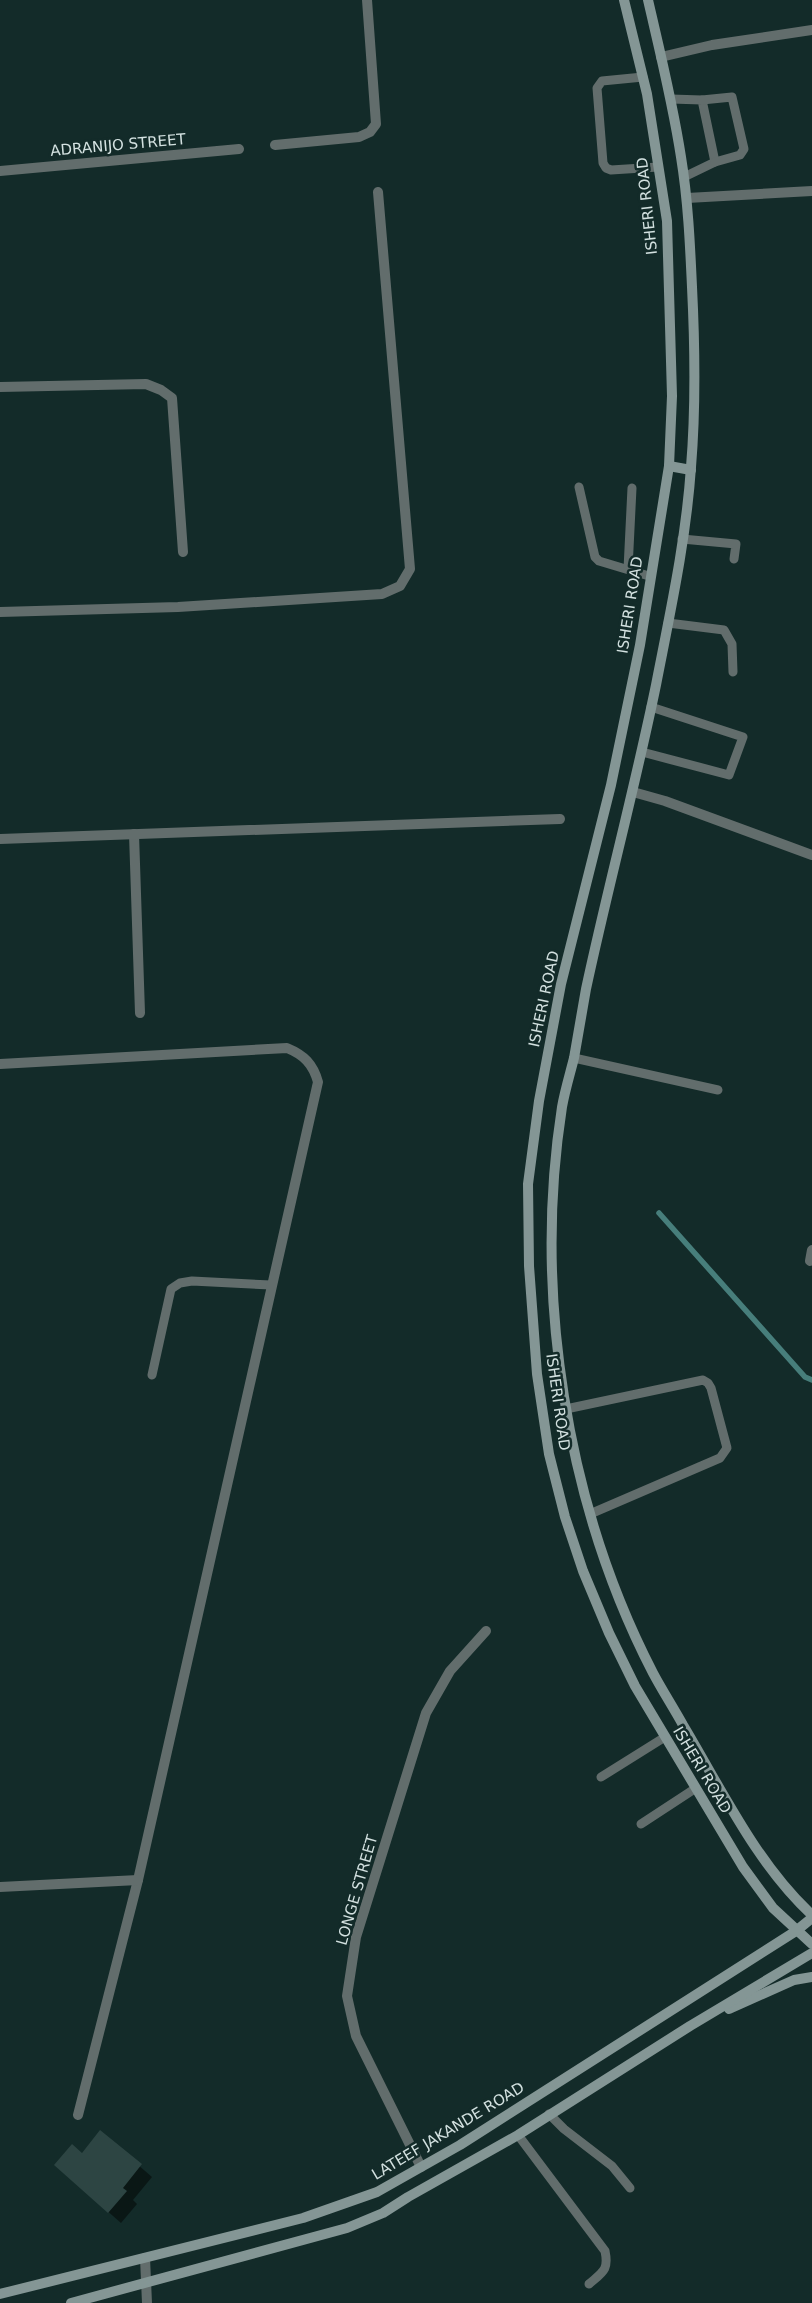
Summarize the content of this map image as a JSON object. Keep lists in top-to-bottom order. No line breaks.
{"streets":{"main road":["ISHERI ROAD","LATEEF JAKANDE ROAD"],"street":["ADRANIJO STREET","LONGE STREET"]},"crossings":[["ISHERI ROAD","LATEEF JAKANDE ROAD"],["LONGE STREET","LATEEF JAKANDE ROAD"]]}
